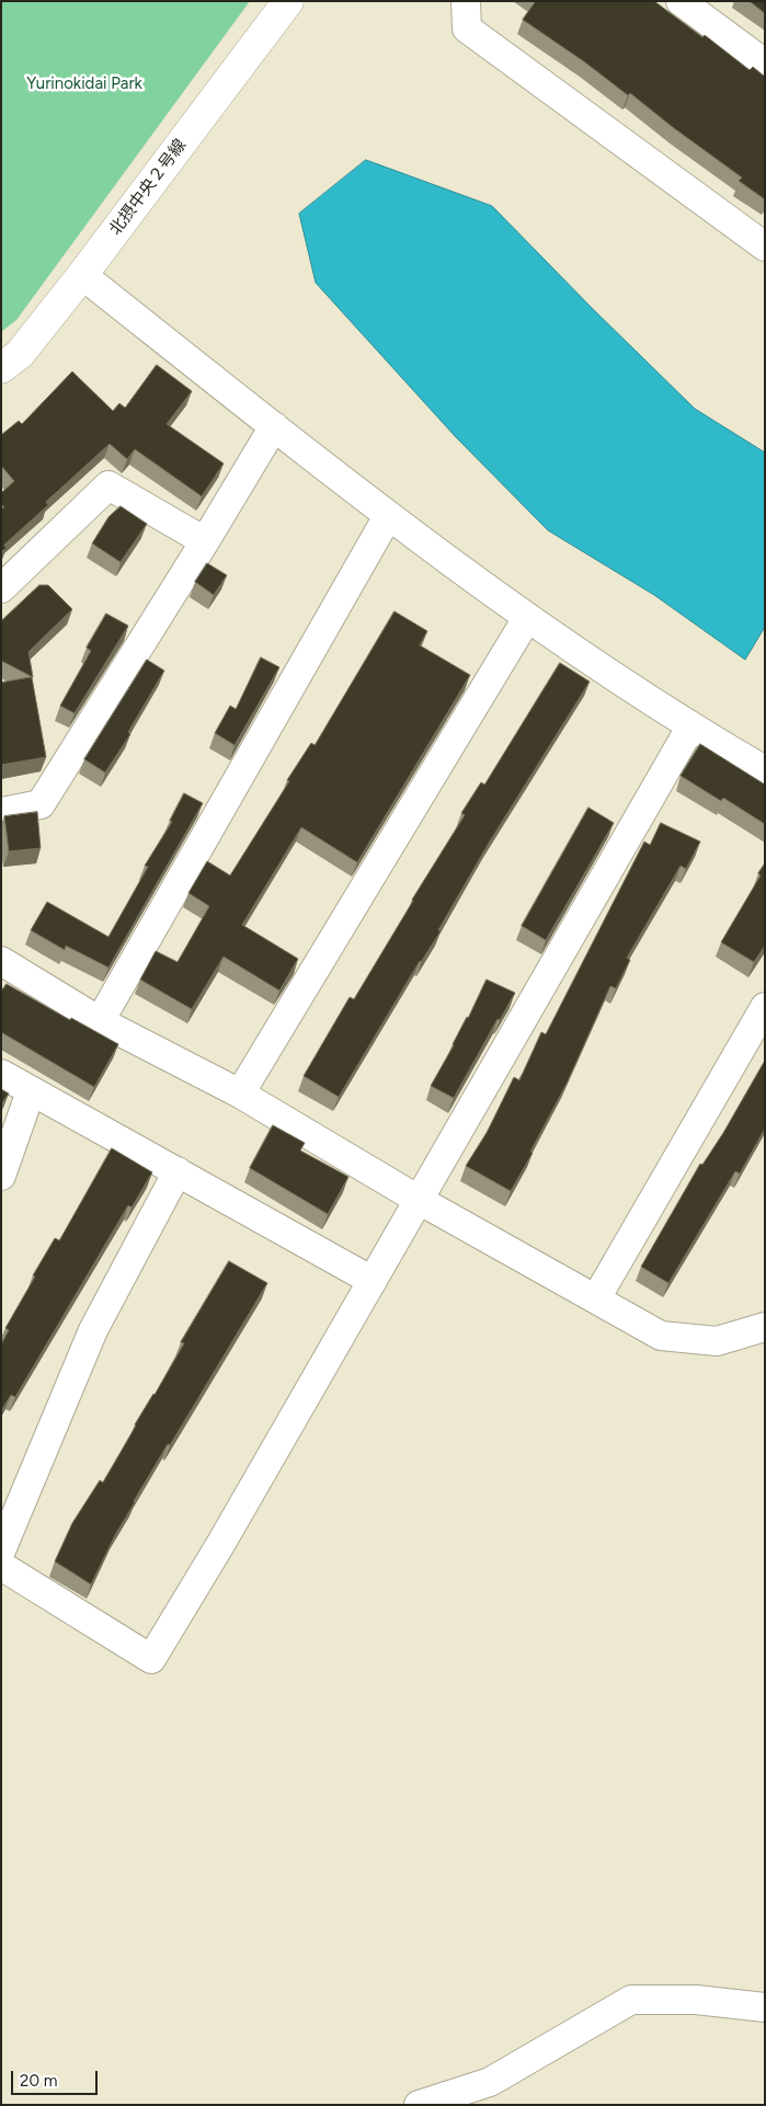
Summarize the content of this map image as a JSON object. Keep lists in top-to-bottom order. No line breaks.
{"streets":{"street":["北摂中央２号線"]},"parks":["Yurinokidai Park"],"scale_bar":"20 m"}
